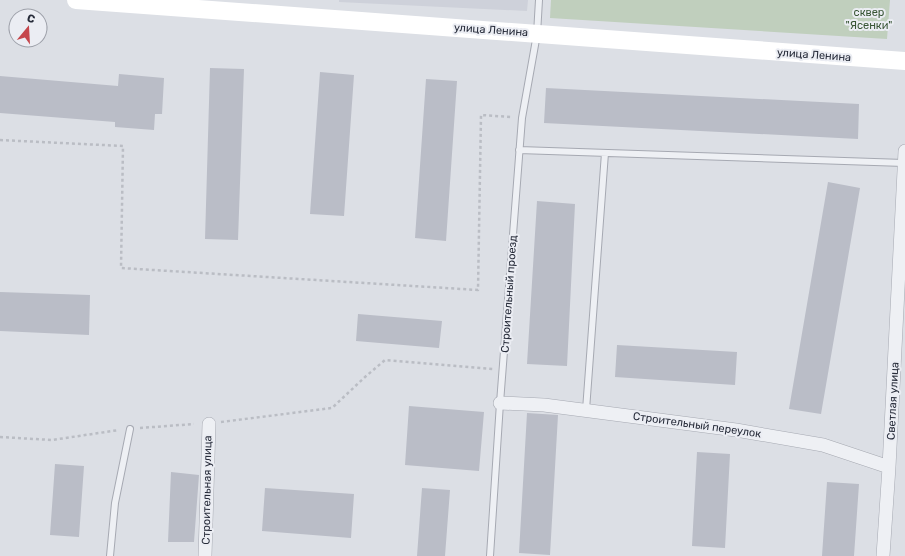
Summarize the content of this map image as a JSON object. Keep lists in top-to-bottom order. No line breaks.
{"streets":{"main road":["улица Ленина"],"street":["Светлая улица","Строительный переулок","Строительная улица"],"lane":["Строительный проезд"]},"crossings":[["улица Ленина","Строительный проезд"],["Строительный проезд","Строительный переулок"],["Светлая улица","Строительный переулок"]],"parks":["сквер \"Ясенки\""],"north":"top"}
